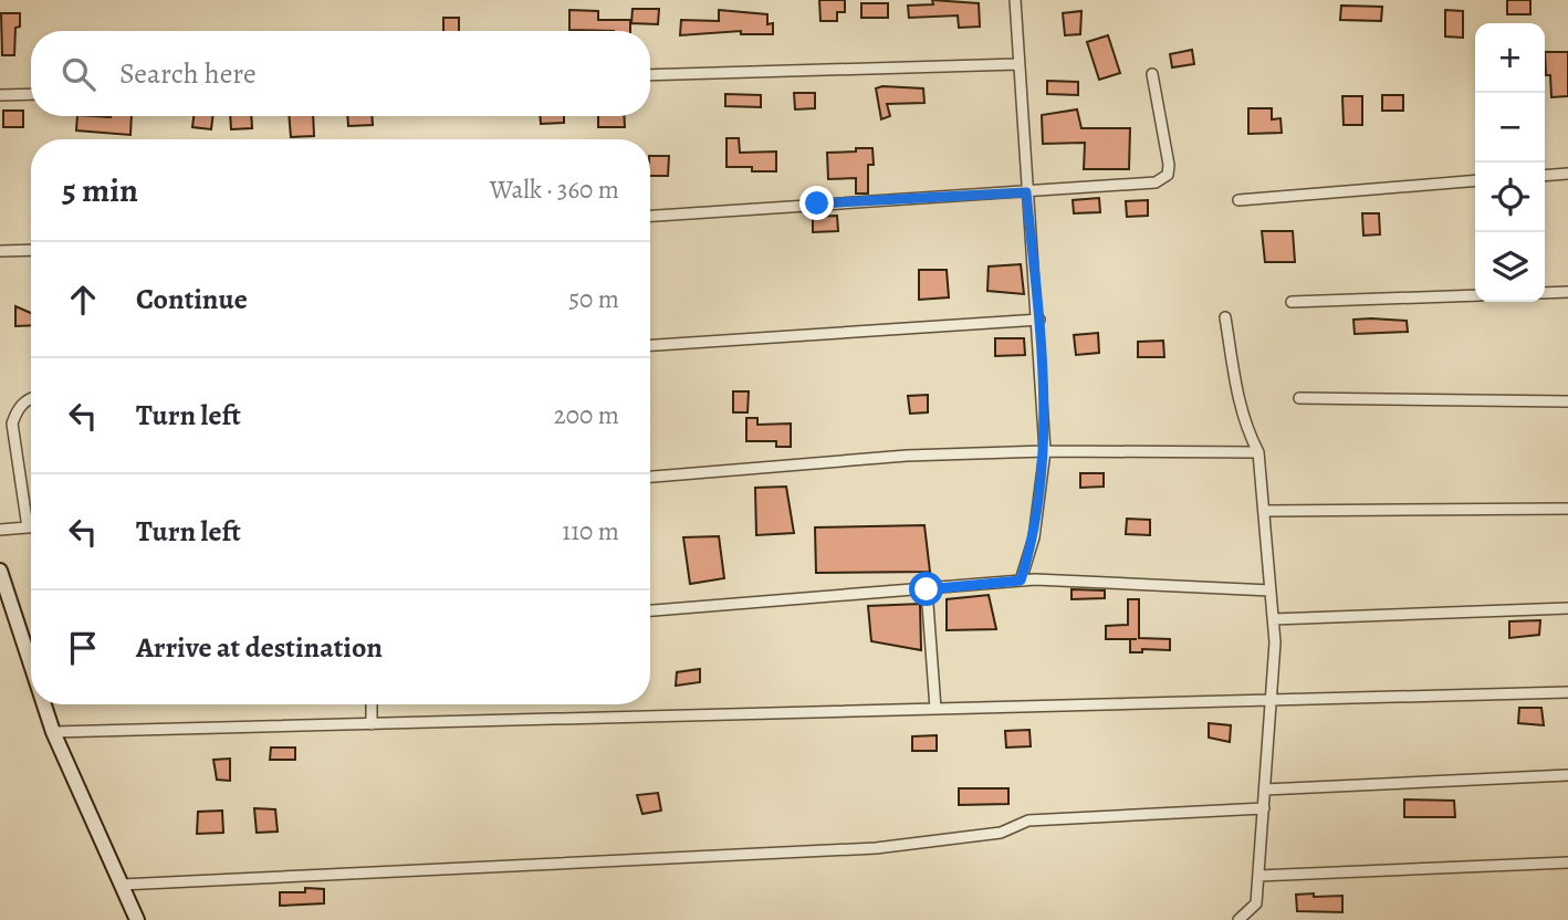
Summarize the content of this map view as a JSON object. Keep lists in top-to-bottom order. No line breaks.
{"page":{"map_buttons":["+","−"],"search":"Search here","heading":["5 min","Walk · 360 m"],"list":[["Continue","50 m"],["Turn left","200 m"],["Turn left","110 m"],"Arrive at destination"]}}
